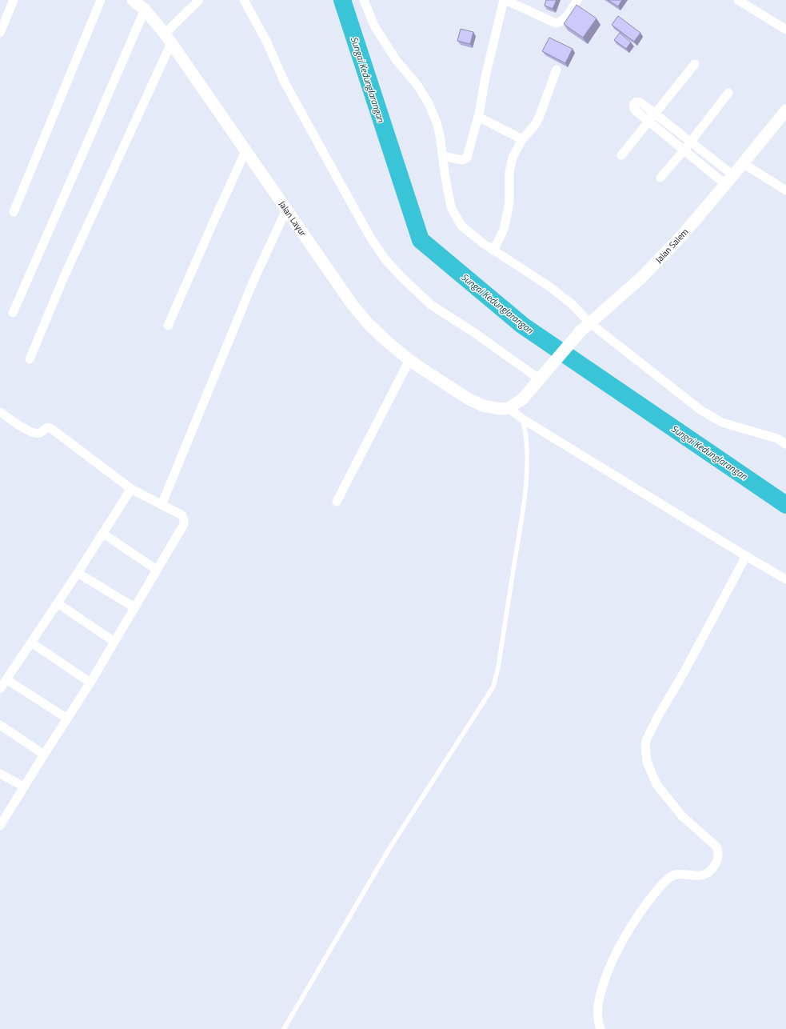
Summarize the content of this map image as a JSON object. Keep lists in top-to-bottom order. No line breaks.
{"streets":{"street":["Jalan Layur","Jalan Salem"]},"crossings":[["Jalan Layur","Jalan Salem"]],"water":["Sungai Kedunglarangan"]}
